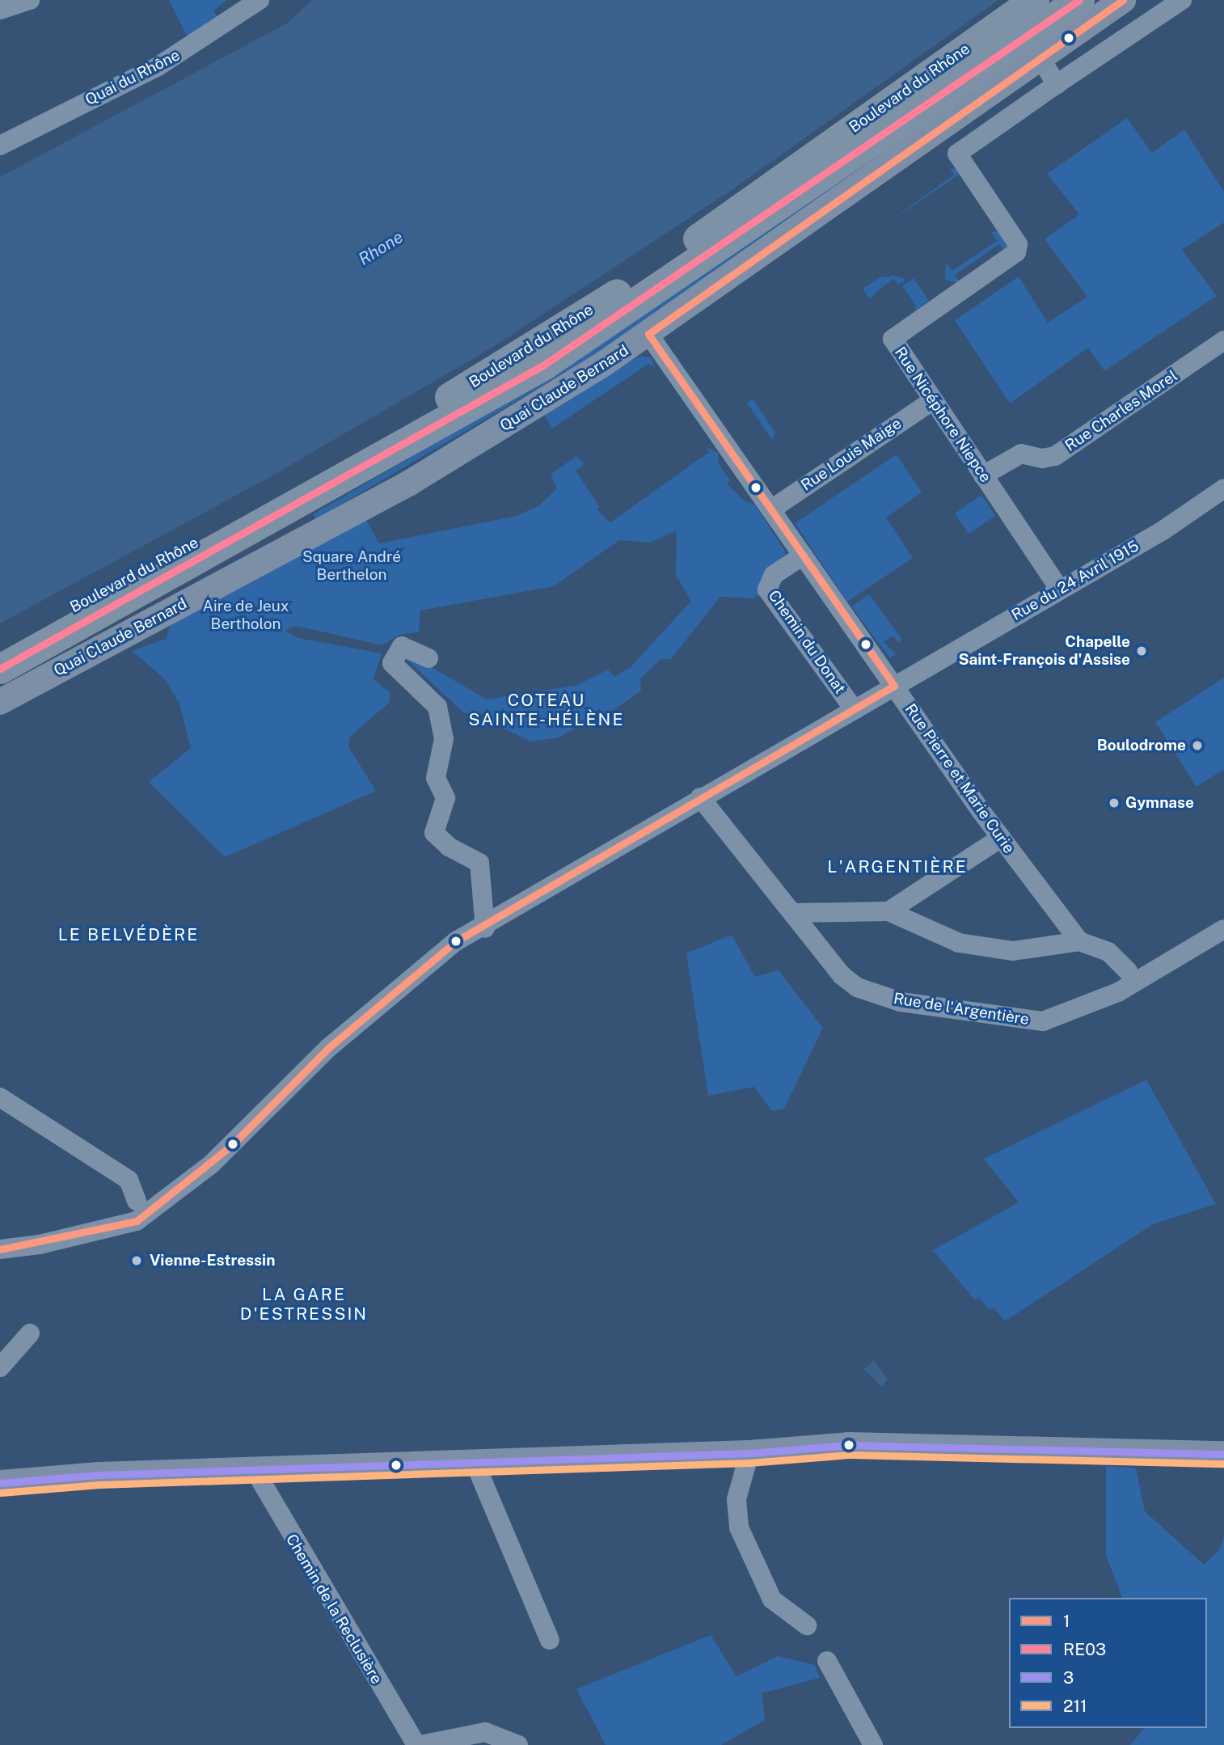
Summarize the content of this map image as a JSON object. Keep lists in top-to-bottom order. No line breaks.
{"streets":{"highway":["Boulevard du Rhône"],"main road":["Quai Claude Bernard"],"street":["Quai du Rhône","Rue Charles Morel","Rue Nicéphore Niepce","Rue Louis Maige","Rue du 24 Avril 1915","Chemin du Donat","Rue Pierre et Marie Curie","Rue de l'Argentière","Chemin de la Reclusière"]},"crossings":[["Quai Claude Bernard","Rue Pierre et Marie Curie"],["Rue Charles Morel","Rue Nicéphore Niepce"],["Rue Nicéphore Niepce","Rue Louis Maige"],["Rue Nicéphore Niepce","Rue du 24 Avril 1915"],["Rue Louis Maige","Rue Pierre et Marie Curie"],["Rue du 24 Avril 1915","Chemin du Donat"],["Rue du 24 Avril 1915","Rue Pierre et Marie Curie"],["Rue du 24 Avril 1915","Rue de l'Argentière"],["Chemin du Donat","Rue Pierre et Marie Curie"]],"districts":["COTEAU SAINTE-HÉLÈNE","L'ARGENTIÈRE","LE BELVÉDÈRE","LA GARE D'ESTRESSIN"],"water":["Rhone"],"parks":["Square André Berthelon","Aire de Jeux Bertholon"],"places":["Chapelle Saint-François d'Assise","Boulodrome","Gymnase","Vienne-Estressin"],"lines":["transit line 1","transit line RE03","transit line 3","transit line 211"],"legend":["1","RE03","3","211"]}
